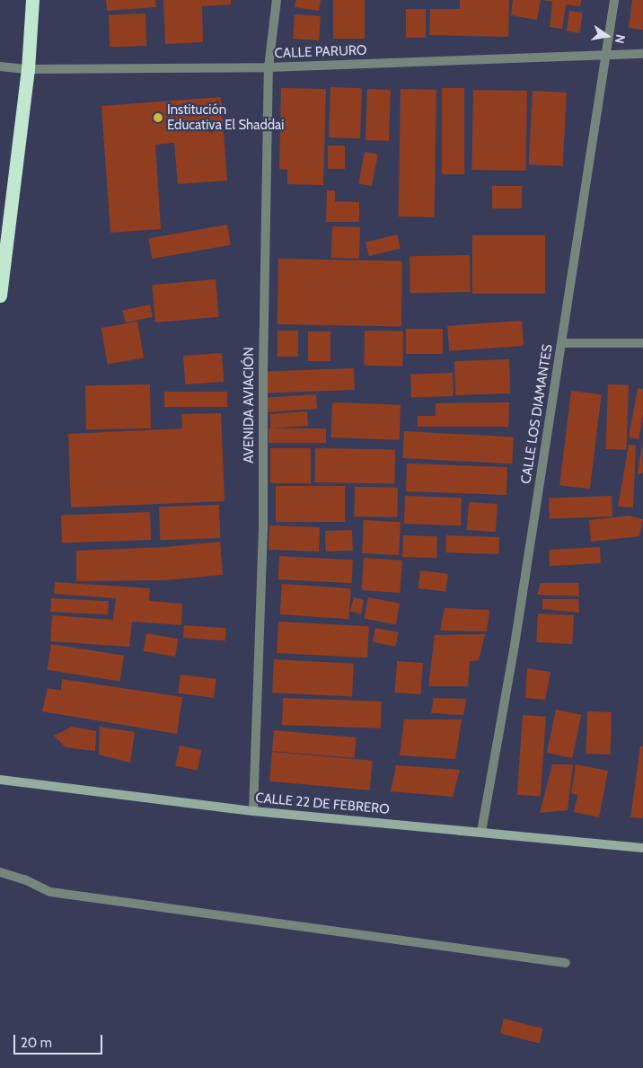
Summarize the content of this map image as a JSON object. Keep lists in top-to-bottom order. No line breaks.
{"streets":{"street":["CALLE PARURO","AVENIDA AVIACIÓN","CALLE LOS DIAMANTES","CALLE 22 DE FEBRERO"]},"crossings":[["CALLE PARURO","AVENIDA AVIACIÓN"],["CALLE PARURO","CALLE LOS DIAMANTES"],["AVENIDA AVIACIÓN","CALLE 22 DE FEBRERO"],["CALLE LOS DIAMANTES","CALLE 22 DE FEBRERO"]],"places":["Institución Educativa El Shaddai"],"scale_bar":"20 m","north":"right"}
